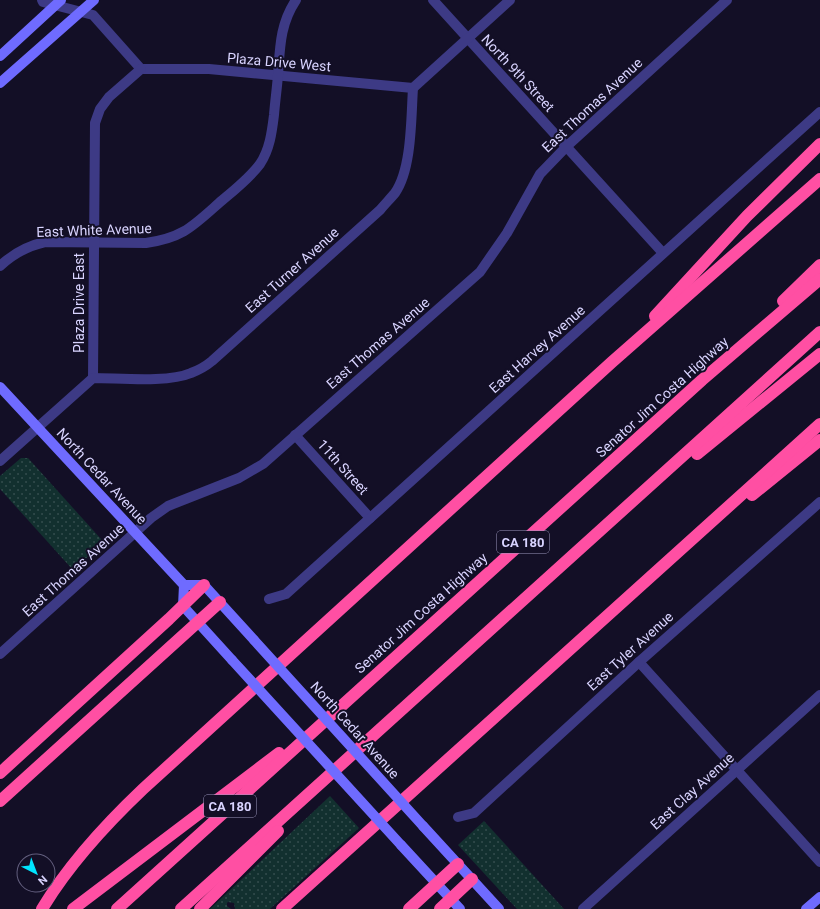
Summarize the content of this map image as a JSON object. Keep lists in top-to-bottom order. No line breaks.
{"streets":{"highway":["Senator Jim Costa Highway","CA 180"],"main road":["North Cedar Avenue"],"street":["Plaza Drive West","North 9th Street","East Thomas Avenue","East White Avenue","East Turner Avenue","Plaza Drive East","East Harvey Avenue","11th Street","East Tyler Avenue","East Clay Avenue"]},"crossings":[["Plaza Drive West","East White Avenue"],["Plaza Drive West","East Turner Avenue"],["Plaza Drive West","Plaza Drive East"],["North 9th Street","East Thomas Avenue"],["North 9th Street","East Harvey Avenue"],["East Thomas Avenue","11th Street"],["East Thomas Avenue","North Cedar Avenue"],["East White Avenue","Plaza Drive East"],["East Turner Avenue","Plaza Drive East"],["East Harvey Avenue","11th Street"]],"north":"bottom right"}
